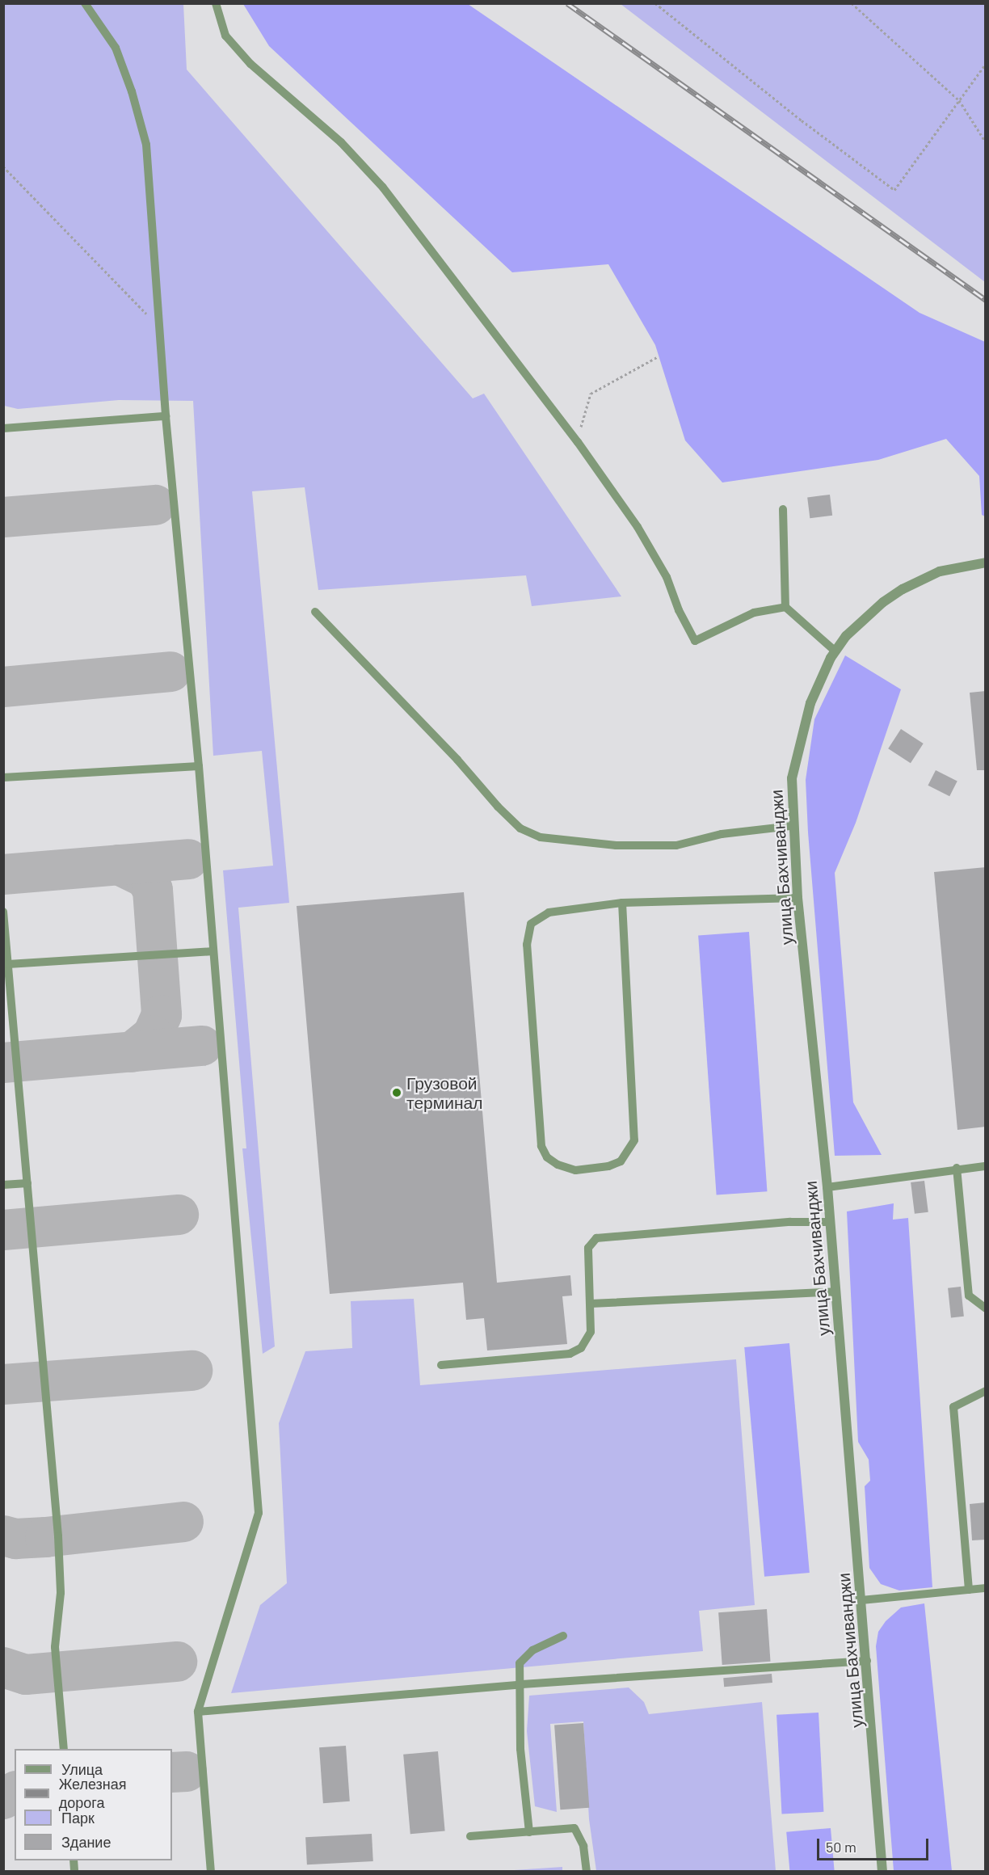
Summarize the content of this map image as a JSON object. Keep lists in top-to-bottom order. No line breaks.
{"streets":{"street":["улица Бахчиванджи"]},"places":["Грузовой терминал"],"legend":["Улица","Железная дорога","Парк","Здание"],"scale_bar":"50 m"}
